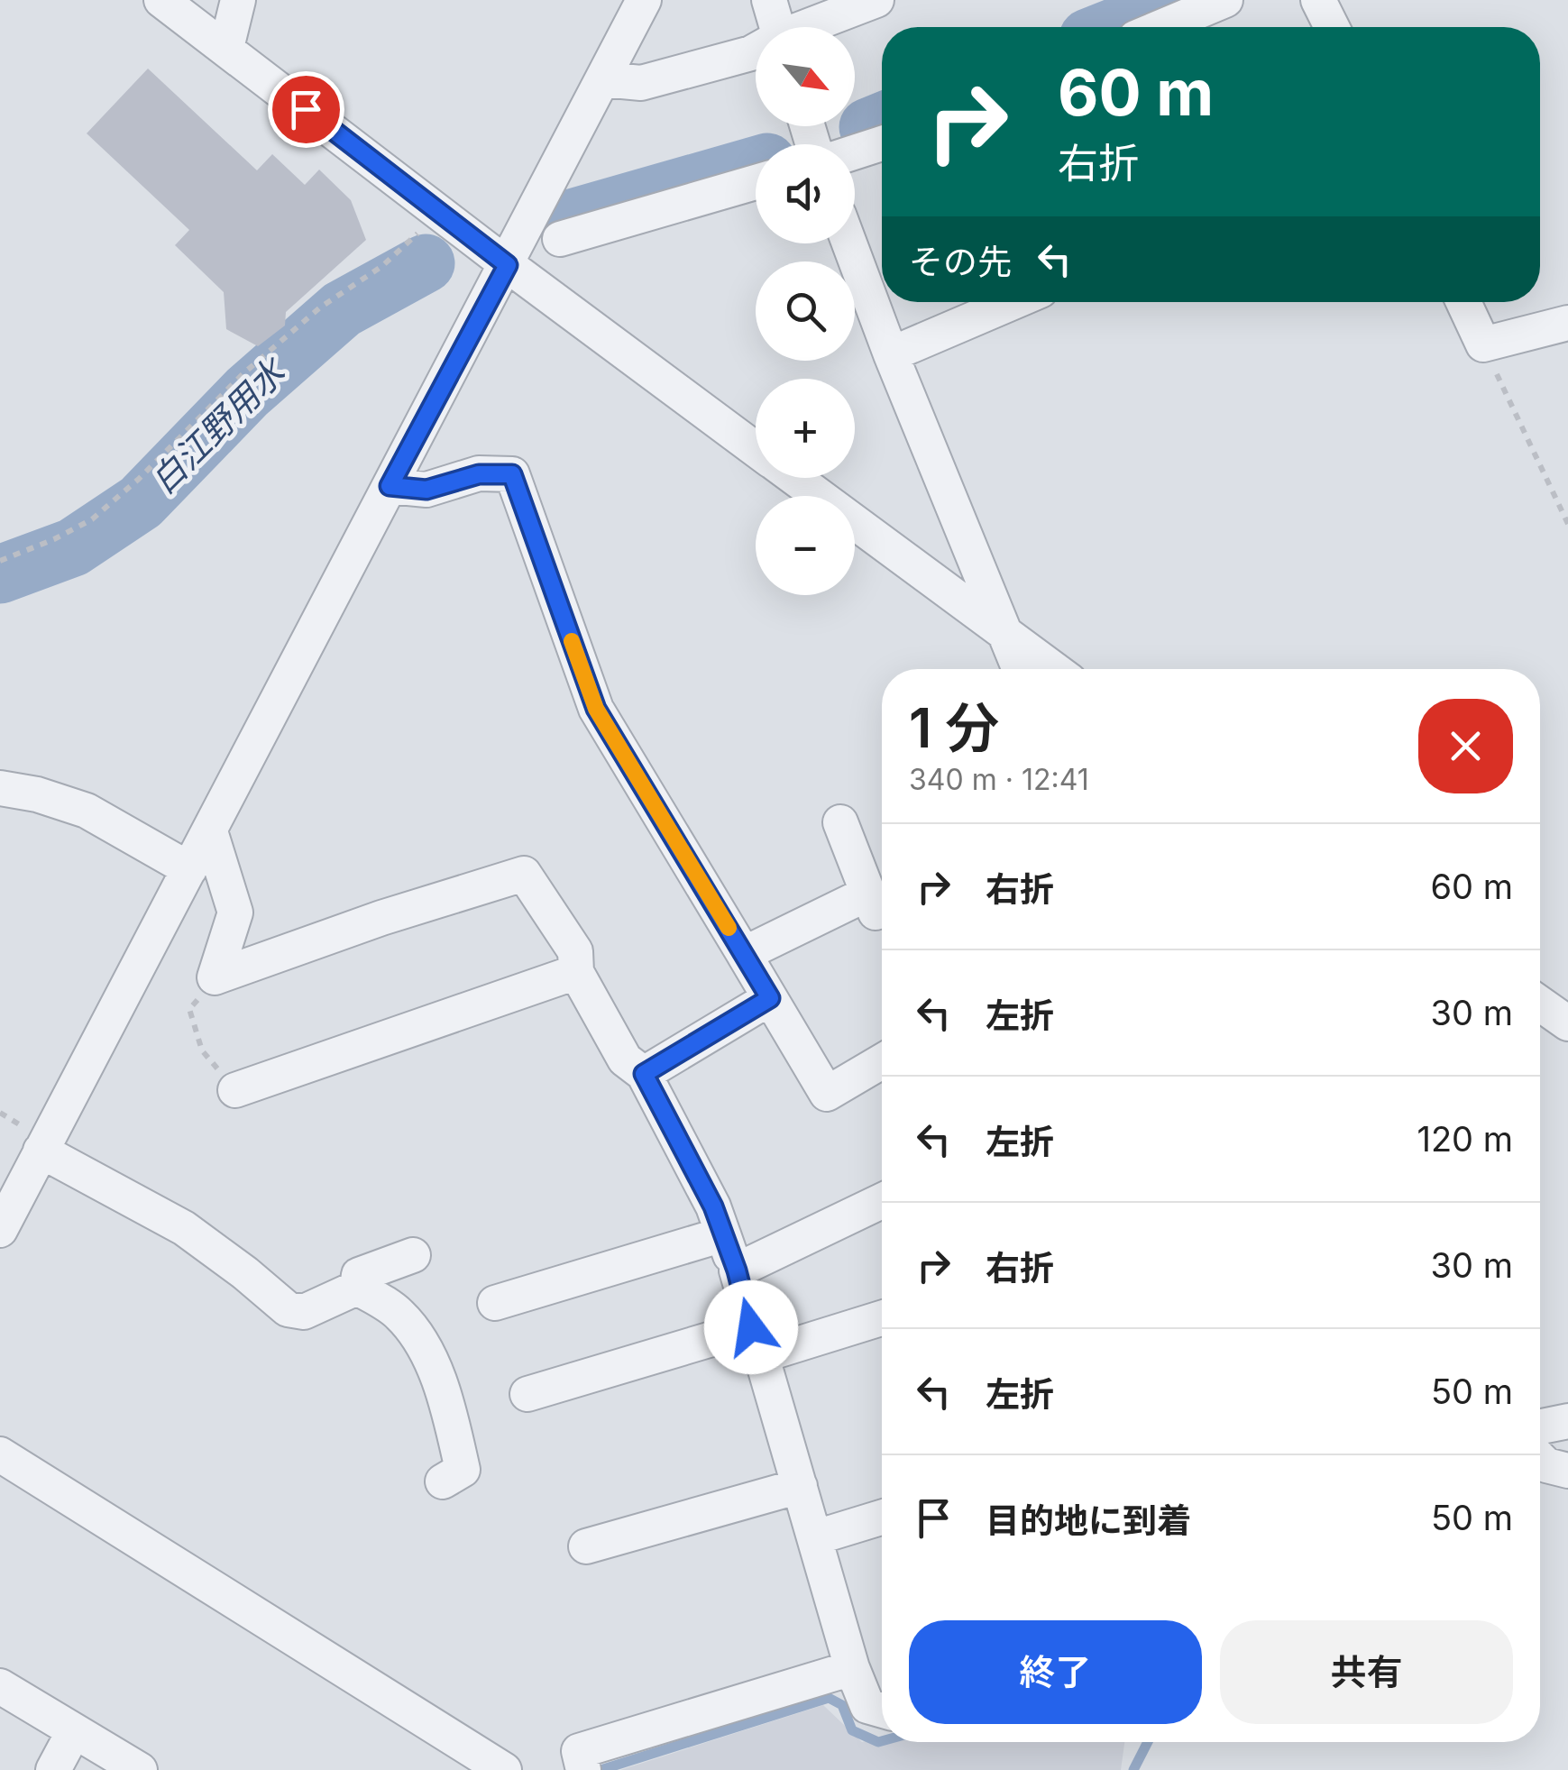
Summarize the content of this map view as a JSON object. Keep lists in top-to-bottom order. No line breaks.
{"water":["白江野用水"],"north":"bottom right","page":{"map_buttons":["+","−"],"turn":["60 m","右折"],"then":"その先","heading":["1 分","340 m · 12:41"],"list":[{"name":"右折","value":"60 m"},{"name":"左折","value":"30 m"},{"name":"左折","value":"120 m"},{"name":"右折","value":"30 m"},{"name":"左折","value":"50 m"},{"name":"目的地に到着","value":"50 m"}],"buttons":["終了","共有"]}}
